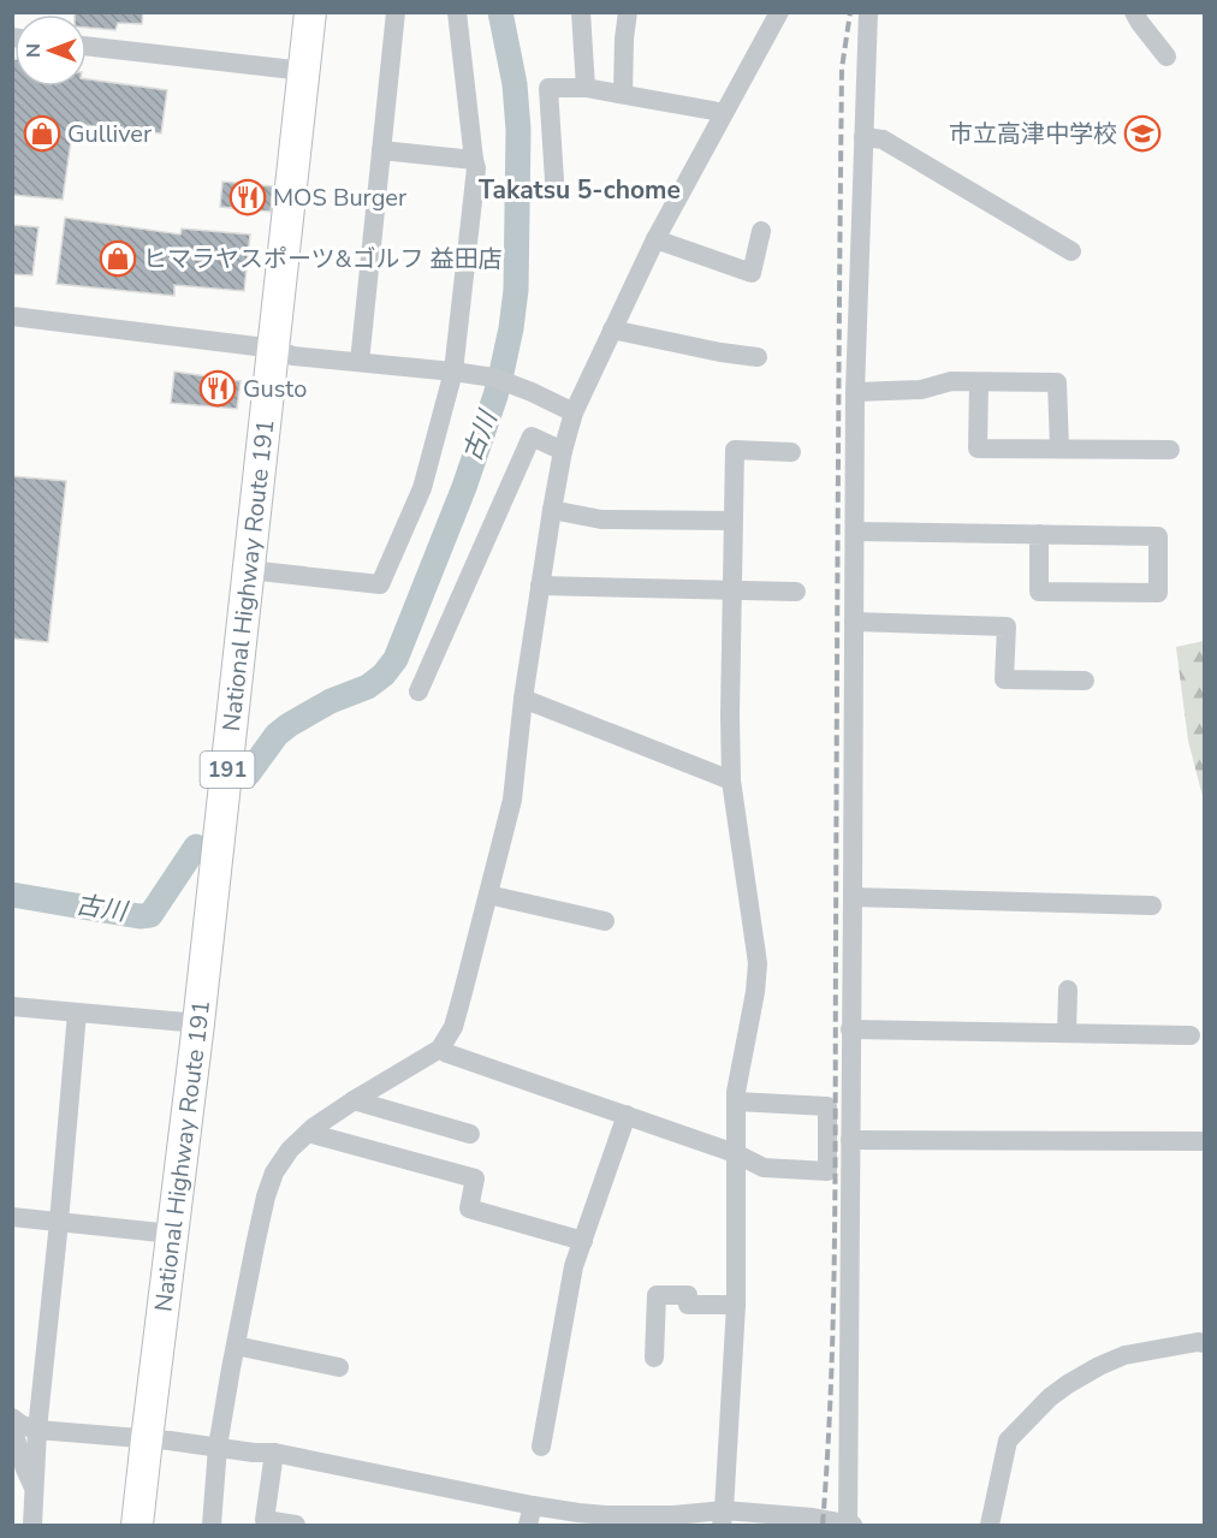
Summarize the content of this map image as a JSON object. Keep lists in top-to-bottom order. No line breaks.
{"streets":{"highway":["National Highway Route 191","191"]},"districts":["Takatsu 5-chome"],"water":["古川"],"places":{"shop":["Gulliver","ヒマラヤスポーツ&ゴルフ 益田店"],"school or university":["市立高津中学校"],"restaurant":["MOS Burger","Gusto"]},"north":"left"}
